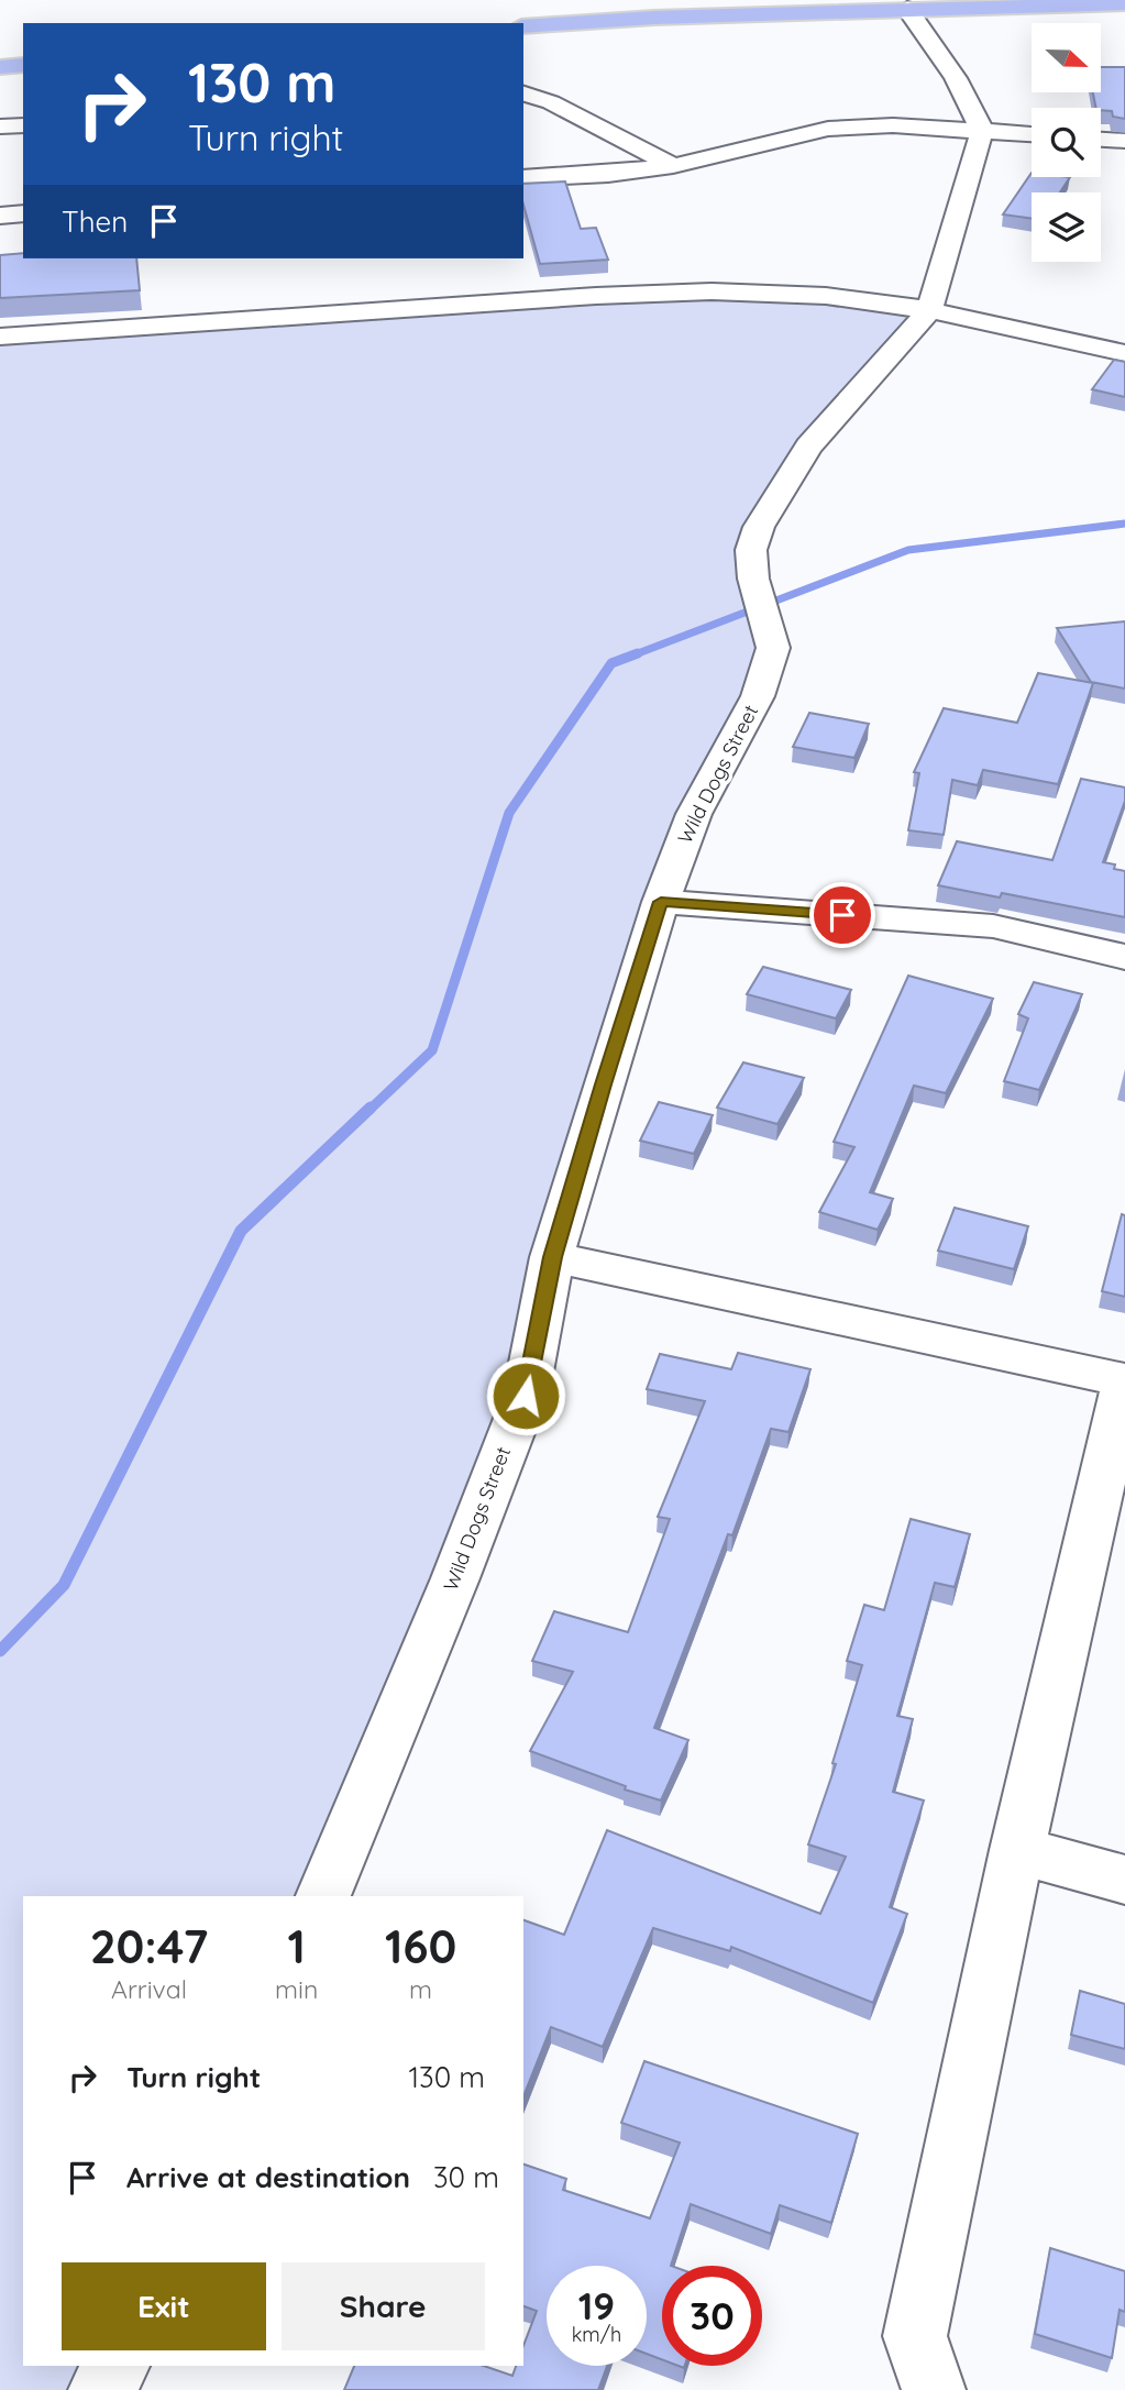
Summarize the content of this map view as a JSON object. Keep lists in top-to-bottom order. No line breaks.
{"streets":{"street":["Wild Dogs Street"]},"north":"right","page":{"turn":["130 m","Turn right"],"then":"Then","eta":["20:47","Arrival","1","min","160","m"],"list":[{"name":"Turn right","value":"130 m"},{"name":"Arrive at destination","value":"30 m"}],"buttons":["Exit","Share"],"speed":"19 km/h","limit":"30"}}
